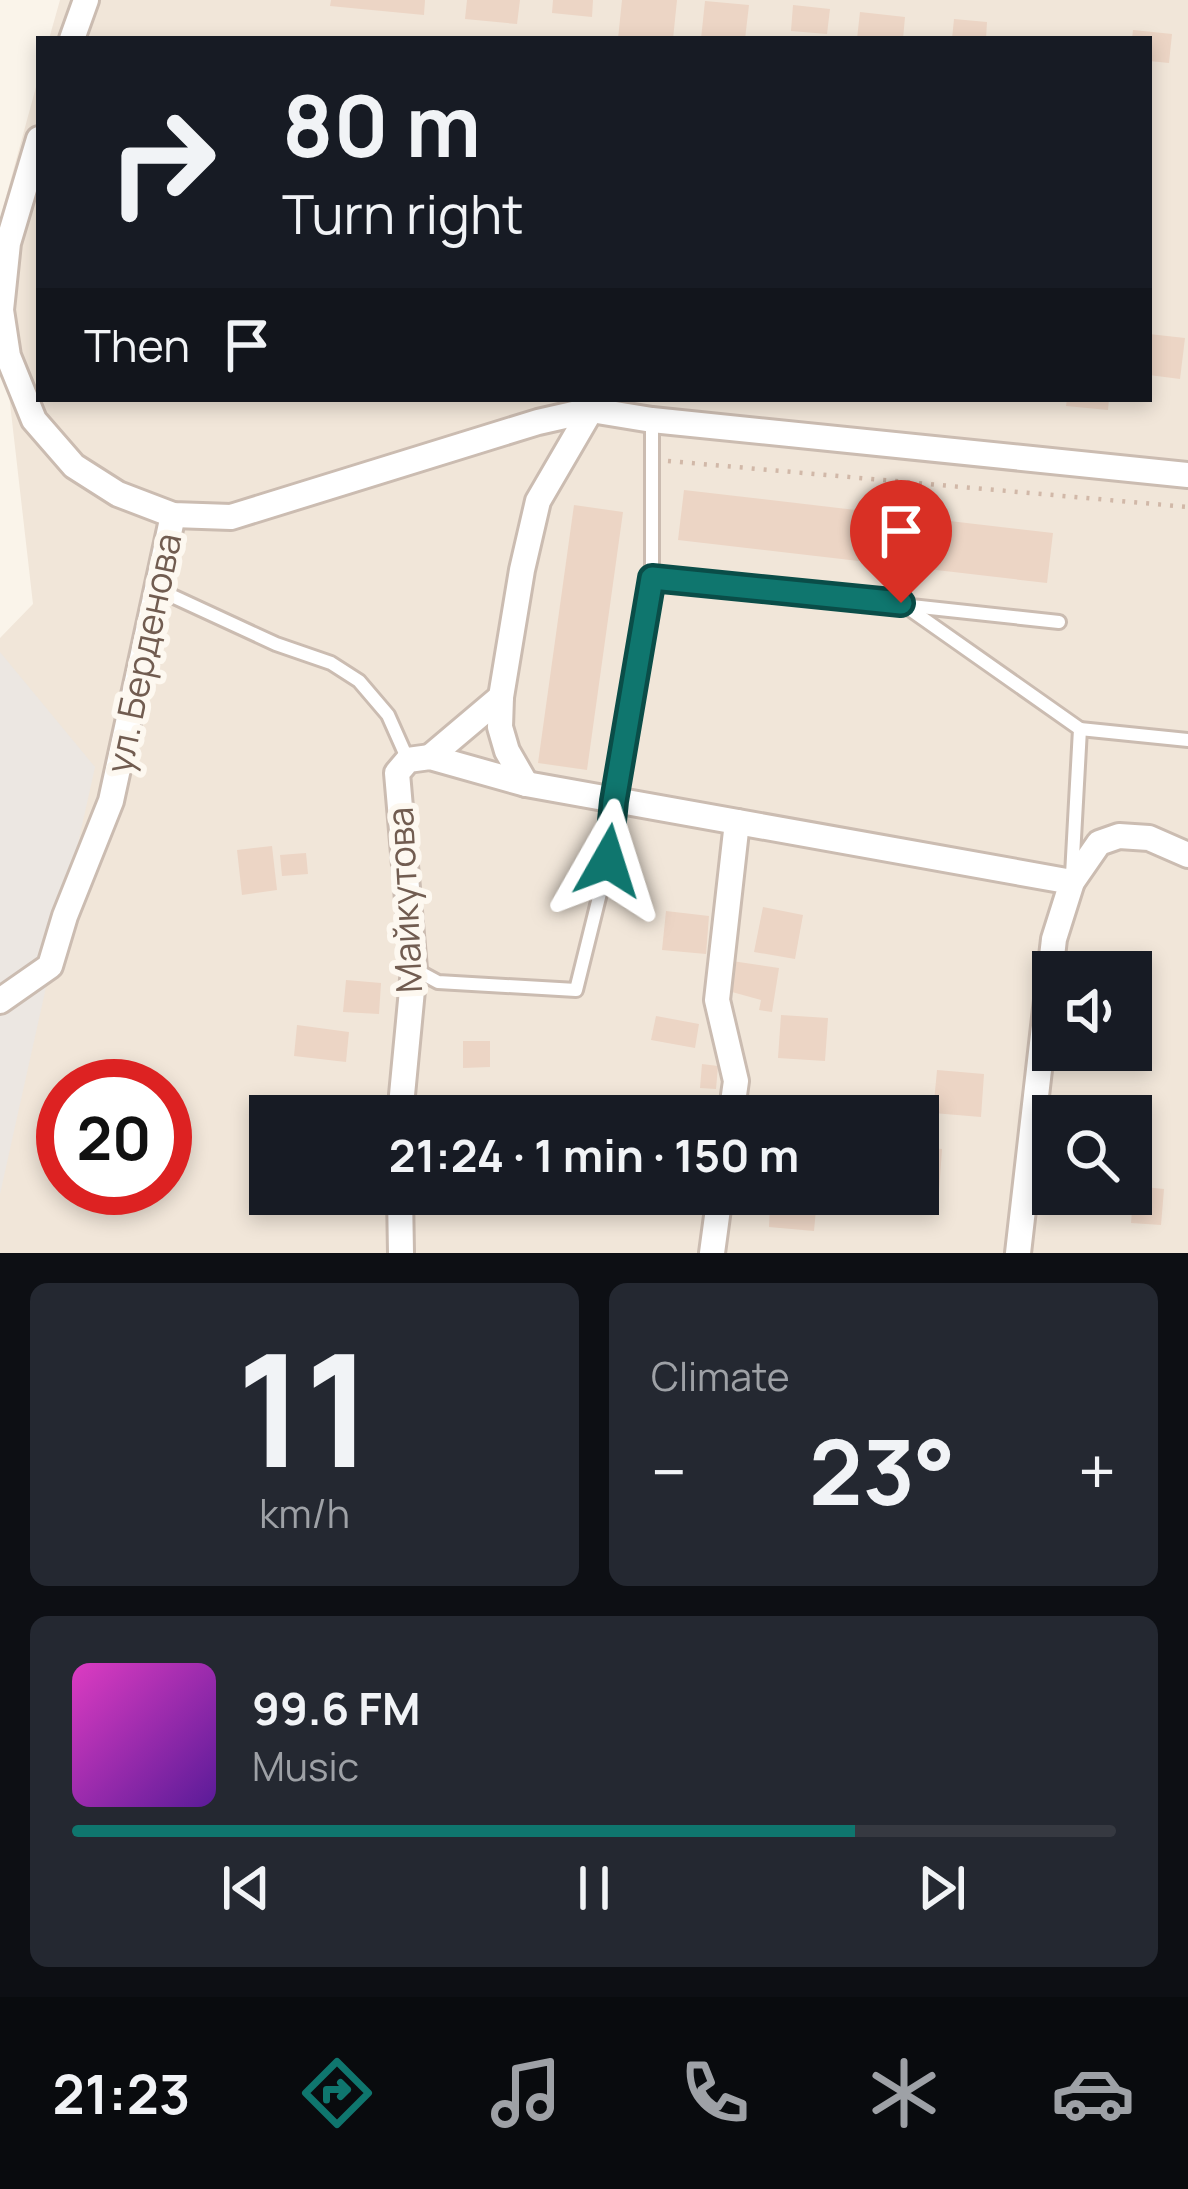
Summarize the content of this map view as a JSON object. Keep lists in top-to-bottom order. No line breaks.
{"streets":{"street":["ул. Берденова","Майкутова"]},"page":{"turn":["80 m","Turn right"],"then":"Then","limit":"20","trip":"21:24 · 1 min · 150 m","tile":[["11","km/h"],"Climate"],"heat":["−","23°","+"],"song":["99.6 FM","Music"],"tabs":"21:23"}}
